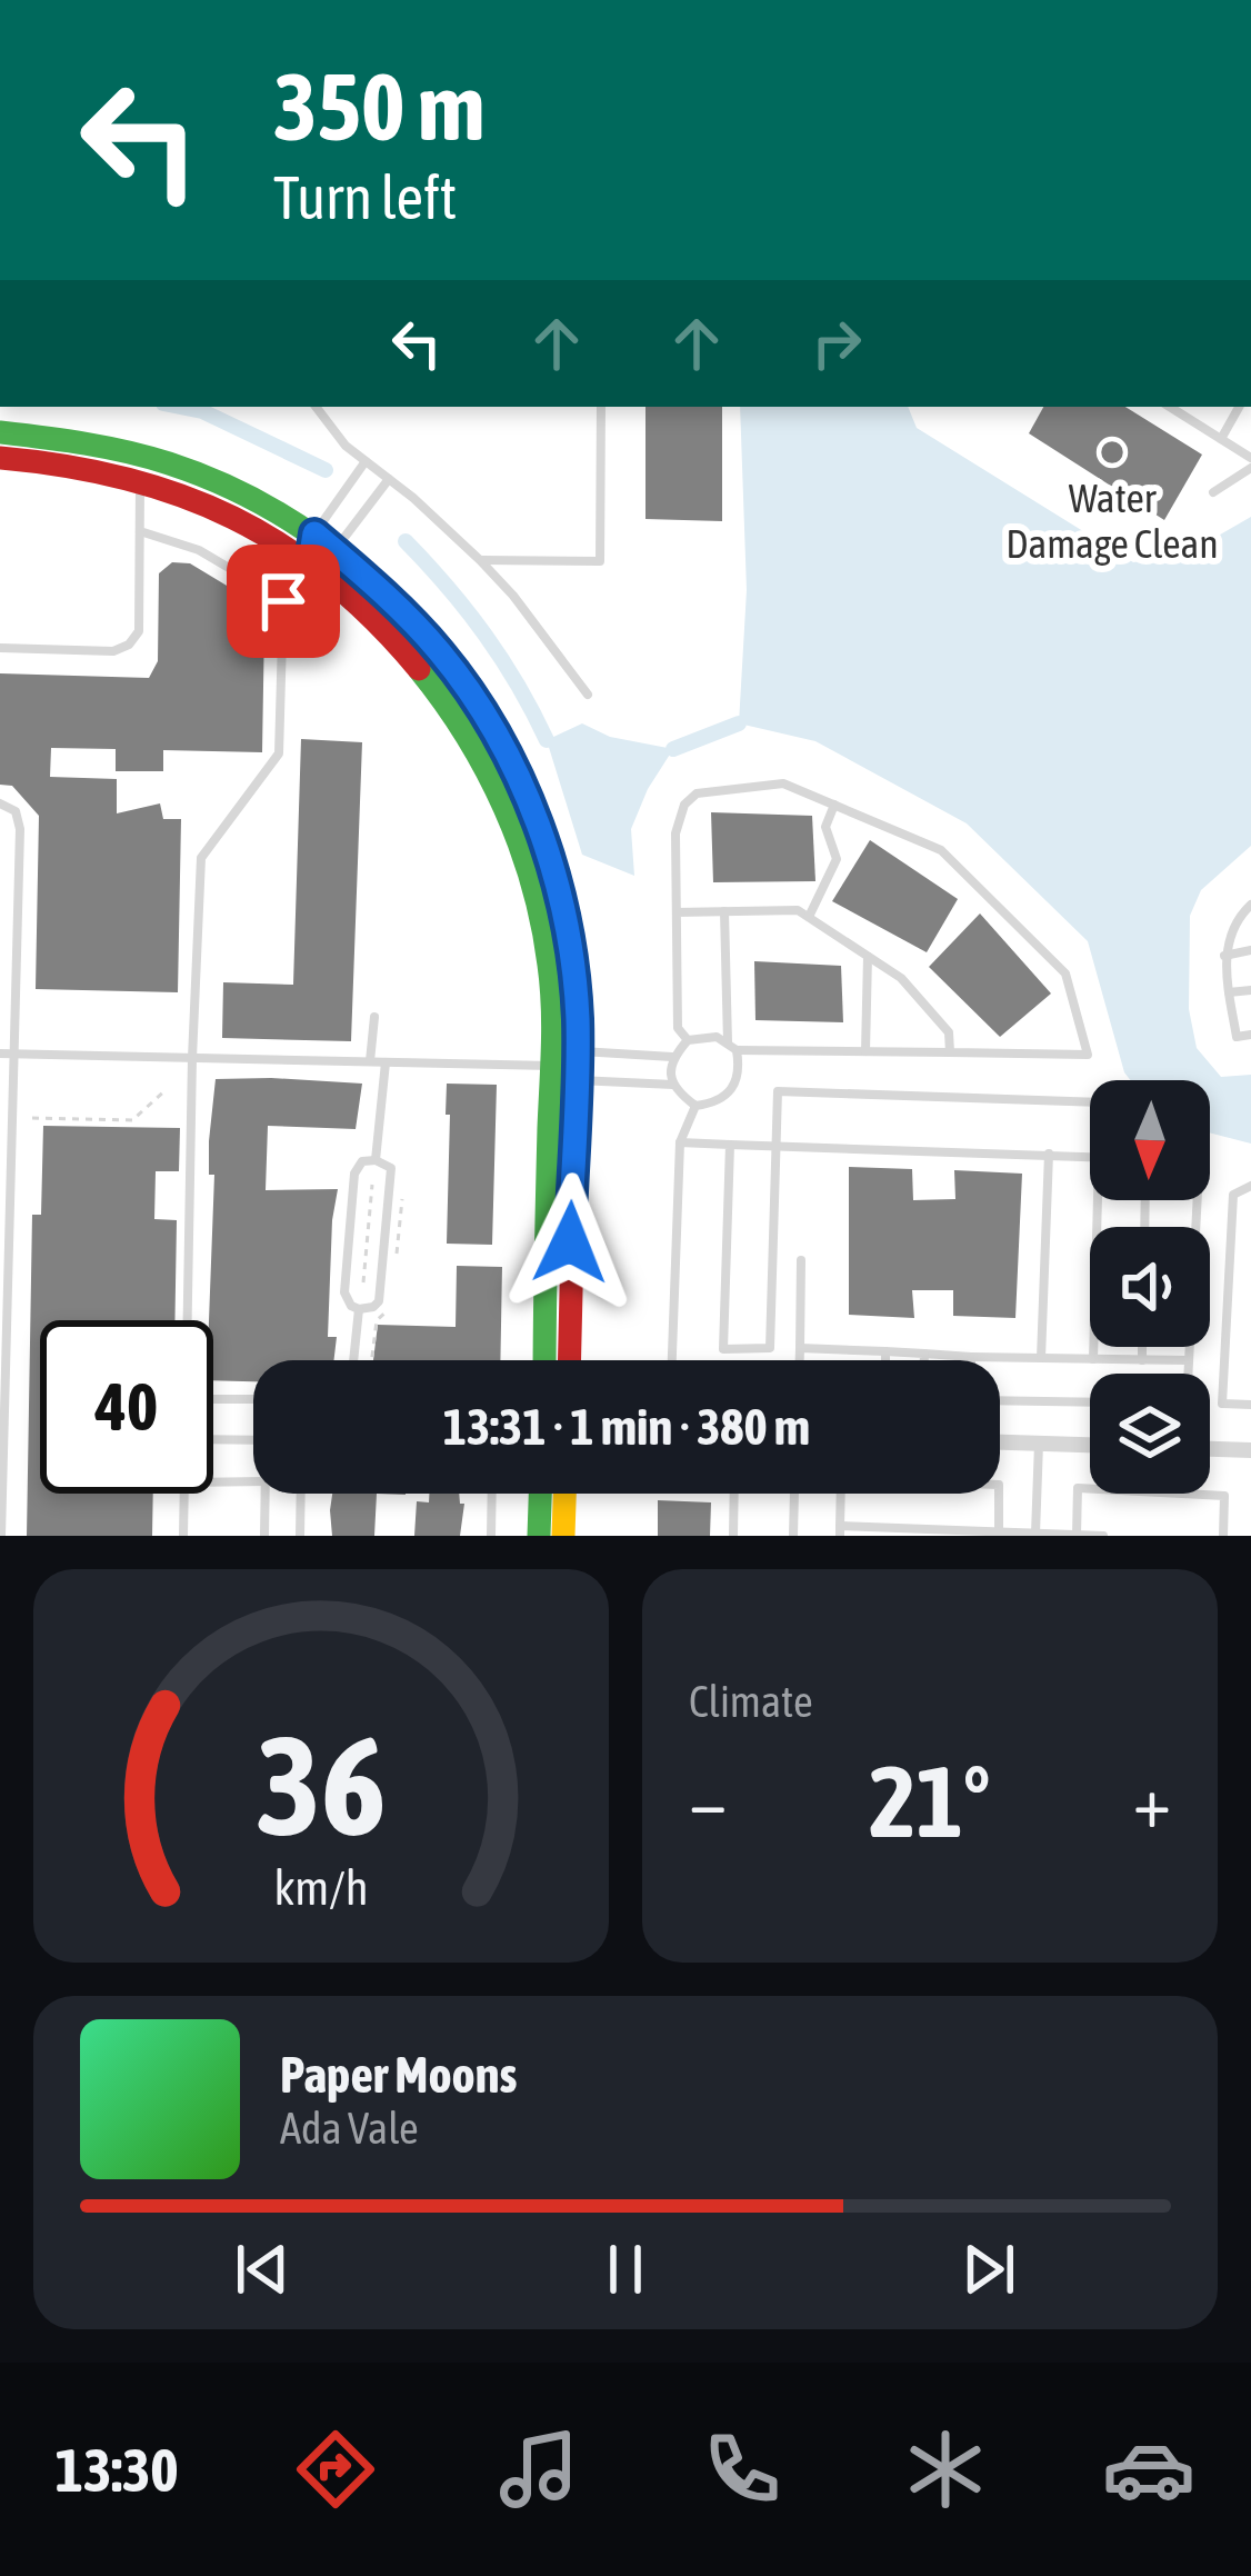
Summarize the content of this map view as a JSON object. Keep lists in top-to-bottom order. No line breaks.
{"places":["Water Damage Clean"],"north":"bottom","page":{"turn":["350 m","Turn left"],"limit":"40","trip":"13:31 · 1 min · 380 m","tile":"Climate","heat":["−","21°","+"],"song":["Paper Moons","Ada Vale"],"tabs":"13:30","gauge":["36","km/h"]}}
